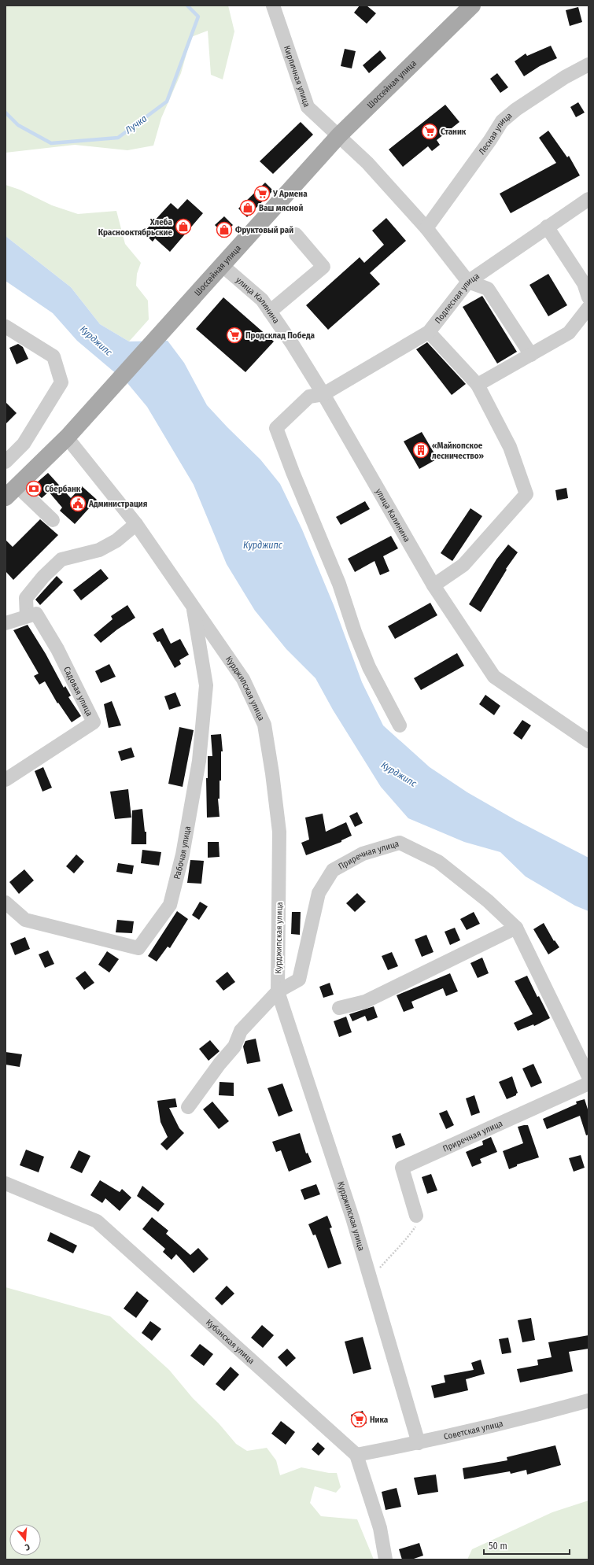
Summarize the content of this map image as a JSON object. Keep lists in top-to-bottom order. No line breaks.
{"streets":{"main road":["Шоссейная улица"],"street":["Кирпичная улица","Лесная улица","Подлесная улица","улица Калинина","Курджипская улица","Садовая улица","Рабочая улица","Приречная улица","Кубанская улица","Советская улица"]},"crossings":[["Кирпичная улица","Шоссейная улица"],["Кирпичная улица","Лесная улица"],["Кирпичная улица","Подлесная улица"],["Шоссейная улица","улица Калинина"],["Шоссейная улица","Курджипская улица"],["Подлесная улица","улица Калинина"],["Курджипская улица","Рабочая улица"],["Курджипская улица","Приречная улица"],["Курджипская улица","Советская улица"],["Кубанская улица","Советская улица"]],"water":["Лучка","Курджипс"],"places":{"supermarket":["Станик","У Армена","Продсклад Победа","Ника"],"shop":["Ваш мясной","Хлеба Краснооктябрьские","Фруктовый рай"],"building":["«Майкопское лесничество»"],"bank":["Сбербанк"],"public building":["Администрация"]},"scale_bar":"50 m","north":"bottom"}
